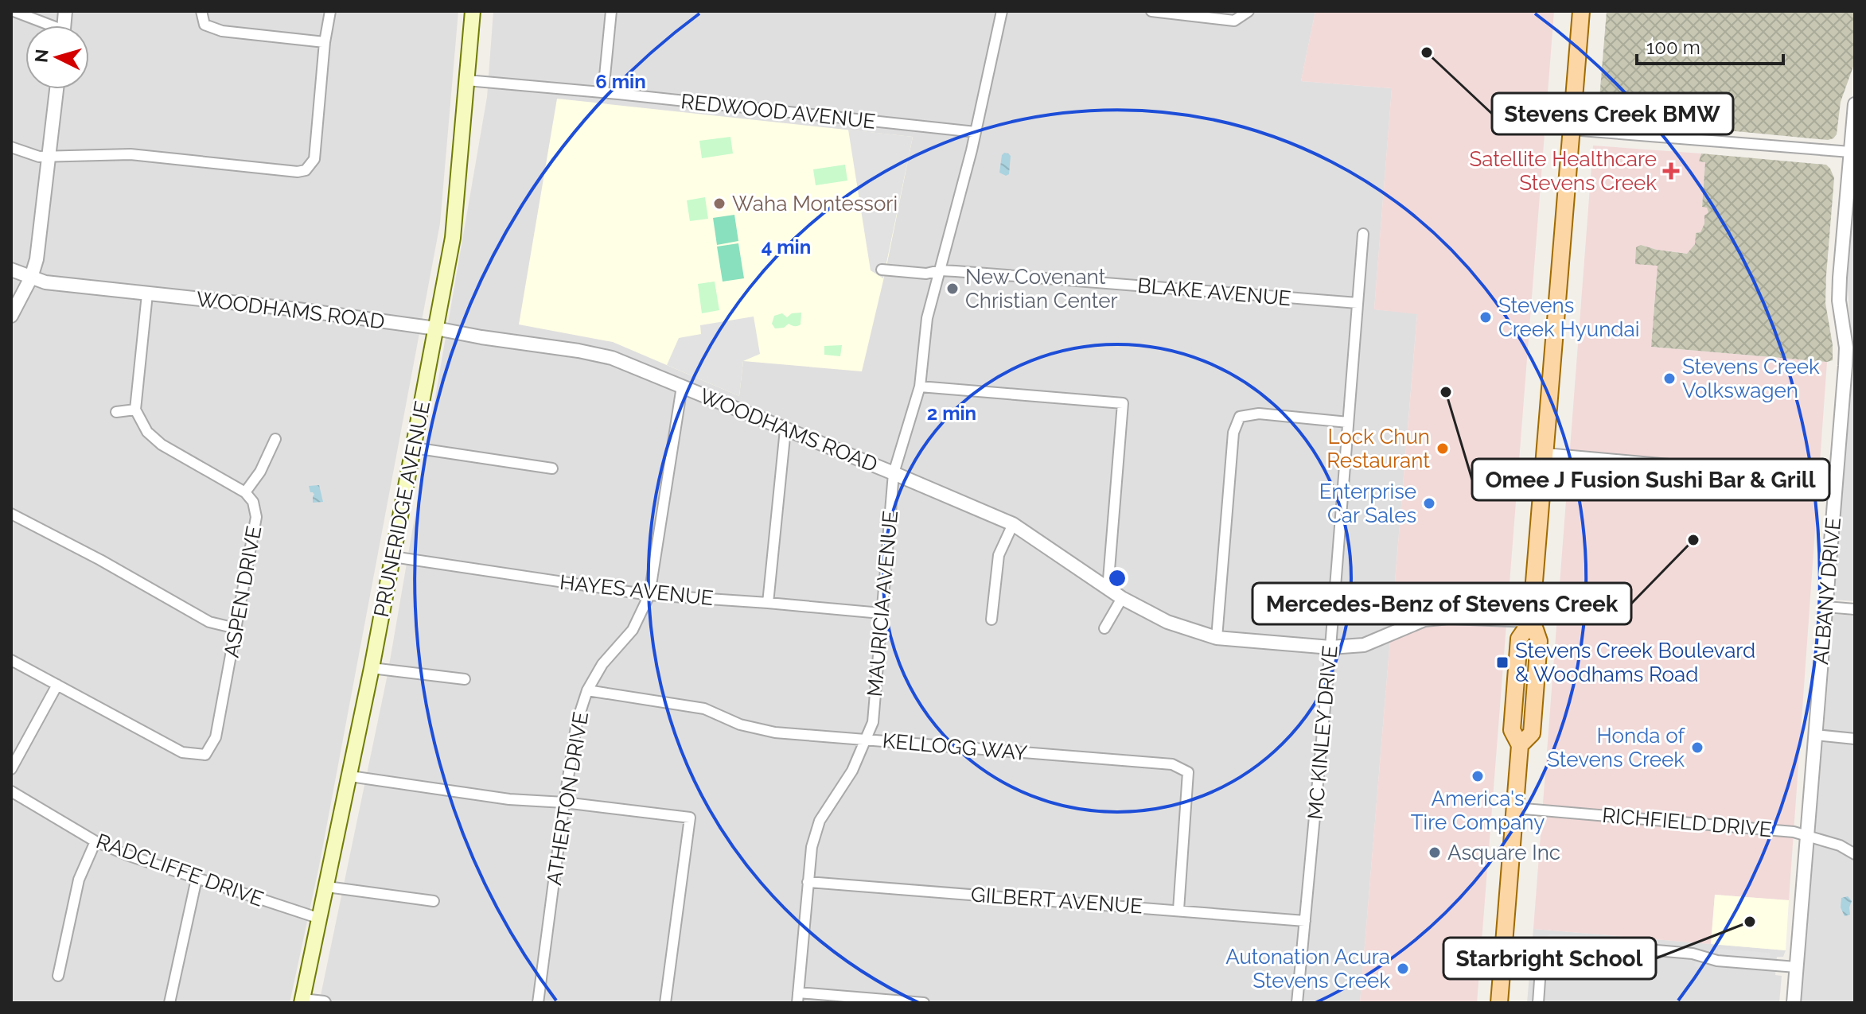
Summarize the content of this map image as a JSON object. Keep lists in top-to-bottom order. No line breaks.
{"streets":{"main road":["PRUNERIDGE AVENUE"],"street":["REDWOOD AVENUE","BLAKE AVENUE","WOODHAMS ROAD","HAYES AVENUE","ALBANY DRIVE","ASPEN DRIVE","MAURICIA AVENUE","MC KINLEY DRIVE","KELLOGG WAY","ATHERTON DRIVE","RICHFIELD DRIVE","RADCLIFFE DRIVE","GILBERT AVENUE"]},"crossings":[["REDWOOD AVENUE","PRUNERIDGE AVENUE"],["REDWOOD AVENUE","MAURICIA AVENUE"],["BLAKE AVENUE","MAURICIA AVENUE"],["BLAKE AVENUE","MC KINLEY DRIVE"],["WOODHAMS ROAD","PRUNERIDGE AVENUE"],["WOODHAMS ROAD","MAURICIA AVENUE"],["WOODHAMS ROAD","MC KINLEY DRIVE"],["WOODHAMS ROAD","ATHERTON DRIVE"],["PRUNERIDGE AVENUE","HAYES AVENUE"],["PRUNERIDGE AVENUE","RADCLIFFE DRIVE"],["HAYES AVENUE","MAURICIA AVENUE"],["HAYES AVENUE","ATHERTON DRIVE"],["ALBANY DRIVE","RICHFIELD DRIVE"],["MAURICIA AVENUE","KELLOGG WAY"],["MAURICIA AVENUE","GILBERT AVENUE"],["MC KINLEY DRIVE","GILBERT AVENUE"],["KELLOGG WAY","ATHERTON DRIVE"],["KELLOGG WAY","GILBERT AVENUE"]],"places":{"other":["Stevens Creek BMW","Waha Montessori","New Covenant Christian Center","Stevens Creek Hyundai","Stevens Creek Volkswagen","Omee J Fusion Sushi Bar & Grill","Lock Chun Restaurant","Enterprise Car Sales","Mercedes-Benz of Stevens Creek","Honda of Stevens Creek","America's Tire Company","Asquare Inc","Starbright School","Autonation Acura Stevens Creek"],"health":["Satellite Healthcare Stevens Creek"],"transit":["Stevens Creek Boulevard & Woodhams Road"]},"scale_bar":"100 m","north":"left","rings":["6 min","4 min","2 min"]}
